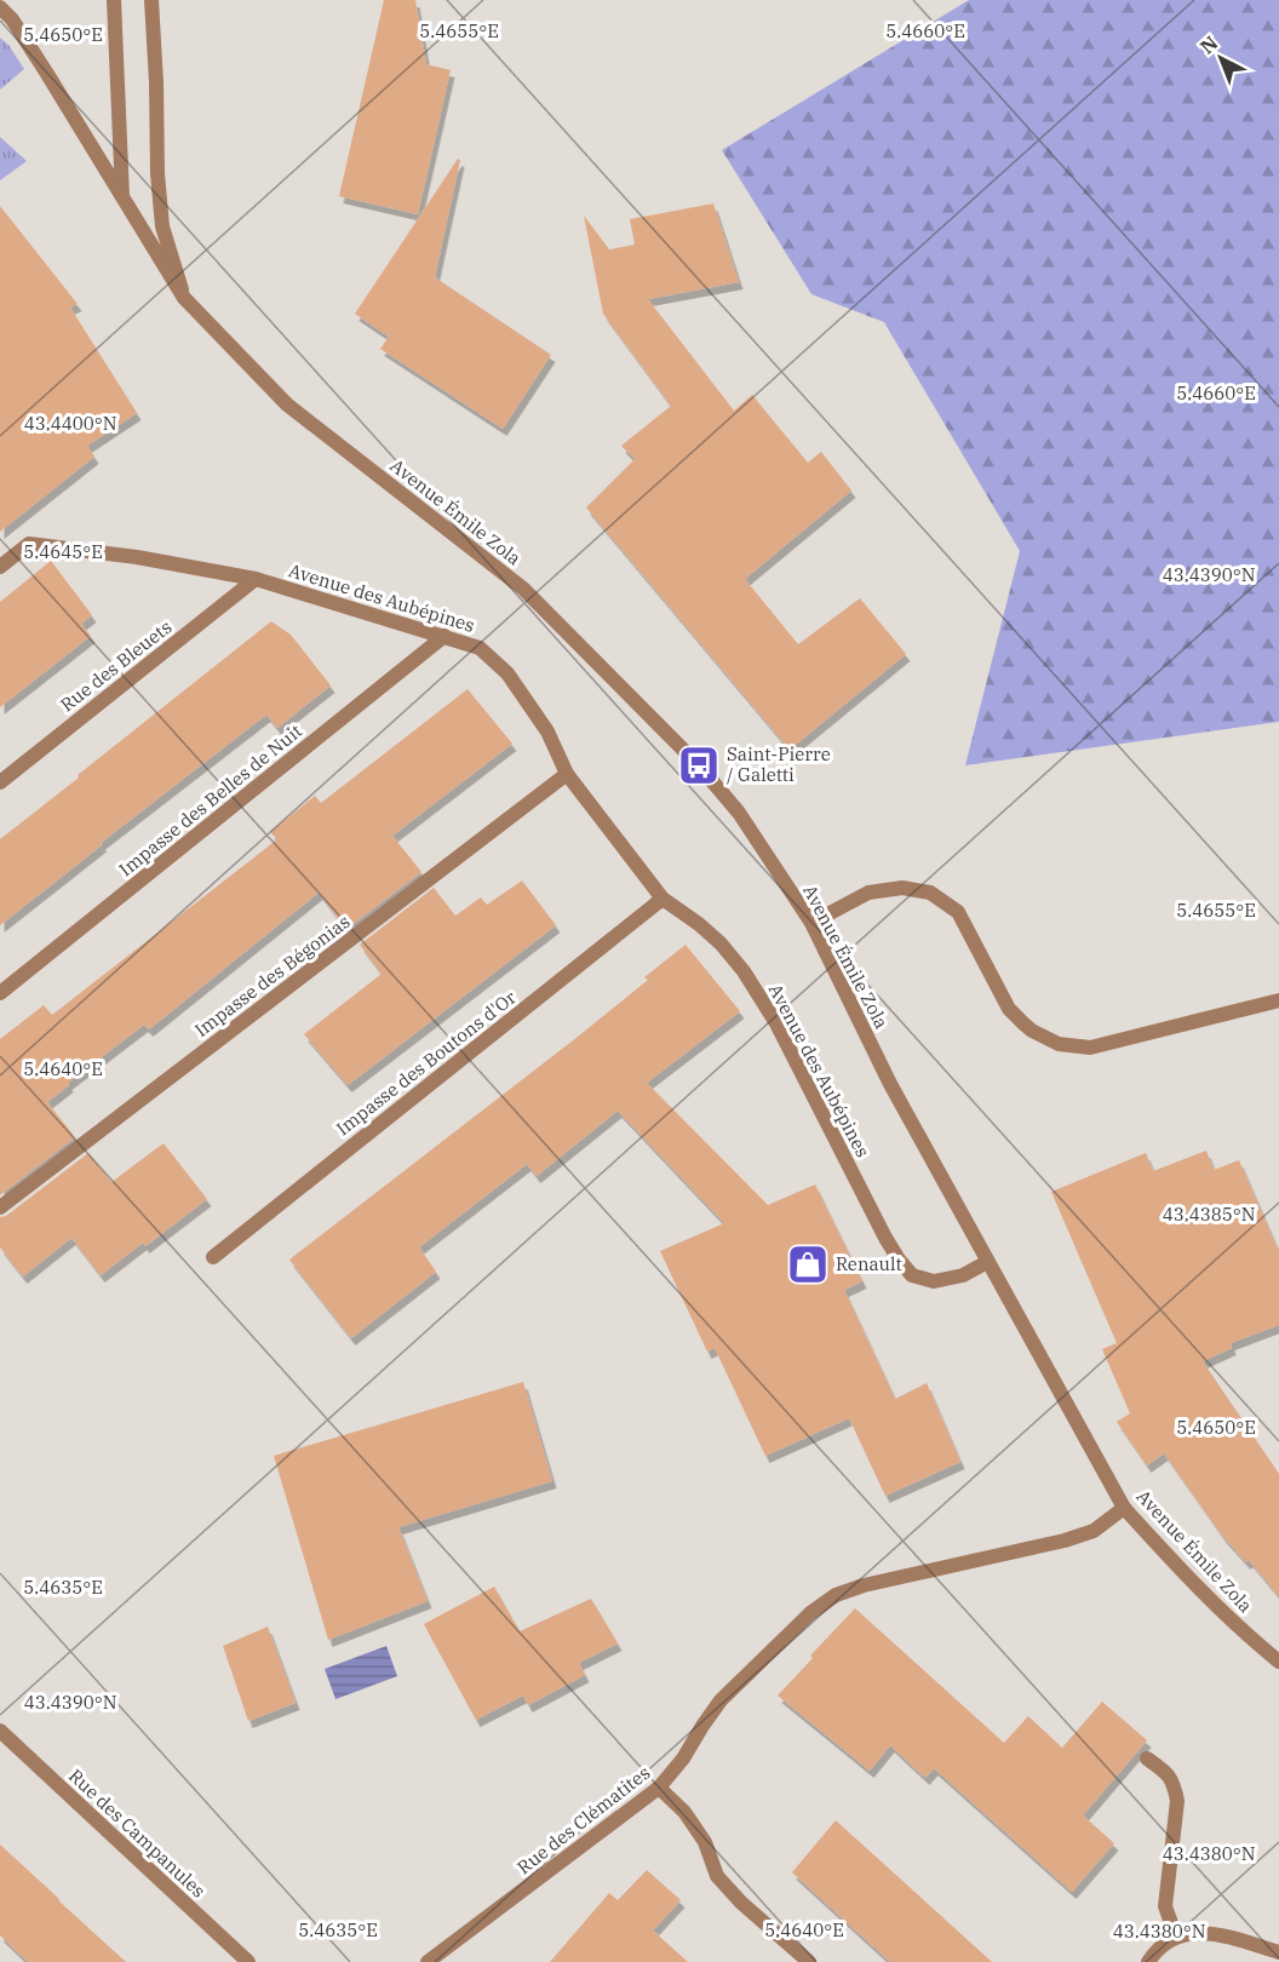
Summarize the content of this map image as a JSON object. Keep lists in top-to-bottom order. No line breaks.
{"streets":{"street":["Avenue Émile Zola","Avenue des Aubépines","Rue des Bleuets","Impasse des Belles de Nuit","Impasse des Bégonias","Impasse des Boutons d'Or","Rue des Clématites","Rue des Campanules"]},"crossings":[["Avenue Émile Zola","Avenue des Aubépines"],["Avenue Émile Zola","Rue des Clématites"],["Avenue des Aubépines","Rue des Bleuets"],["Avenue des Aubépines","Impasse des Belles de Nuit"],["Avenue des Aubépines","Impasse des Bégonias"],["Avenue des Aubépines","Impasse des Boutons d'Or"]],"places":{"bus stop":["Saint-Pierre / Galetti"],"shop":["Renault"]},"north":"top left","coordinates":["5.4655°E","5.4660°E","5.4650°E","43.4400°N","5.4645°E","43.4390°N","5.4640°E","43.4385°N","5.4635°E","43.4380°N"]}
